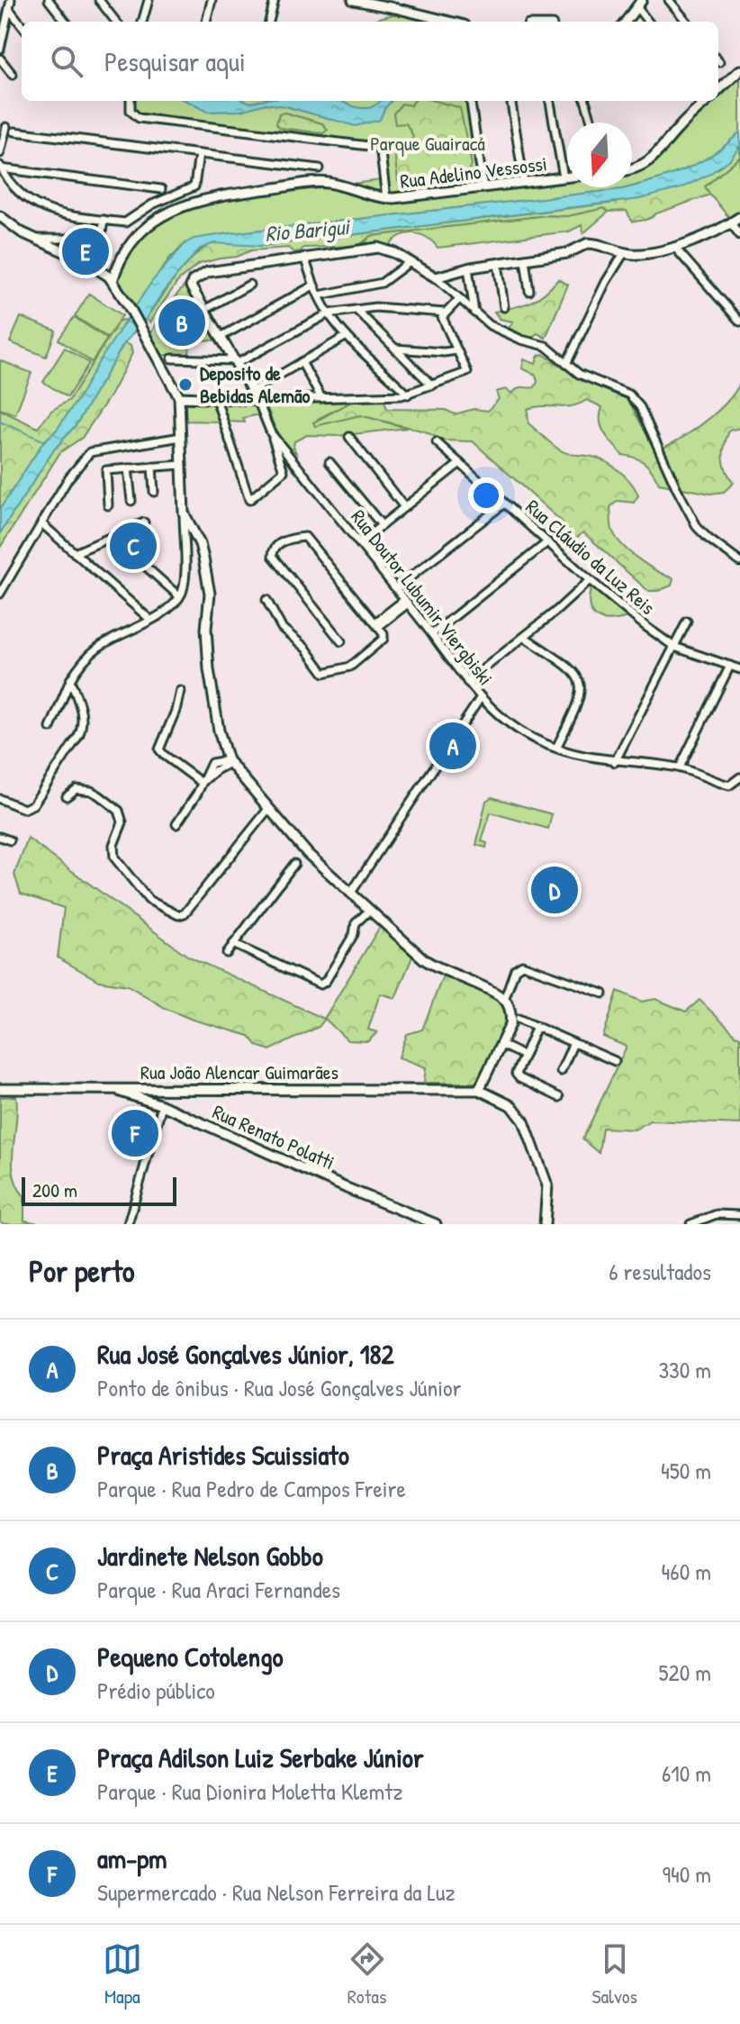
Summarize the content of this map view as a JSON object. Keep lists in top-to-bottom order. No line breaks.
{"streets":{"main road":["Rua Adelino Vessossi","Rua João Alencar Guimarães","Rua Renato Polatti"],"street":["Rua Cláudio da Luz Reis","Rua Doutor Lubumir Viergbiski"]},"crossings":[["Rua João Alencar Guimarães","Rua Renato Polatti"]],"water":["Rio Barigui"],"parks":["Parque Guairacá"],"places":["Deposito de Bebidas Alemão"],"scale_bar":"200 m","north":"bottom","page":{"search":"Pesquisar aqui","pins":["E","B","C","A","D","F"],"scale":"200 m","heading":["Por perto","6 resultados"],"list":[{"mark":"A","name":"Rua José Gonçalves Júnior, 182","note":"Ponto de ônibus · Rua José Gonçalves Júnior","value":"330 m"},{"mark":"B","name":"Praça Aristides Scuissiato","note":"Parque · Rua Pedro de Campos Freire","value":"450 m"},{"mark":"C","name":"Jardinete Nelson Gobbo","note":"Parque · Rua Araci Fernandes","value":"460 m"},{"mark":"D","name":"Pequeno Cotolengo","note":"Prédio público","value":"520 m"},{"mark":"E","name":"Praça Adilson Luiz Serbake Júnior","note":"Parque · Rua Dionira Moletta Klemtz","value":"610 m"},{"mark":"F","name":"am-pm","note":"Supermercado · Rua Nelson Ferreira da Luz","value":"940 m"}],"nav":["Mapa","Rotas","Salvos"]}}
